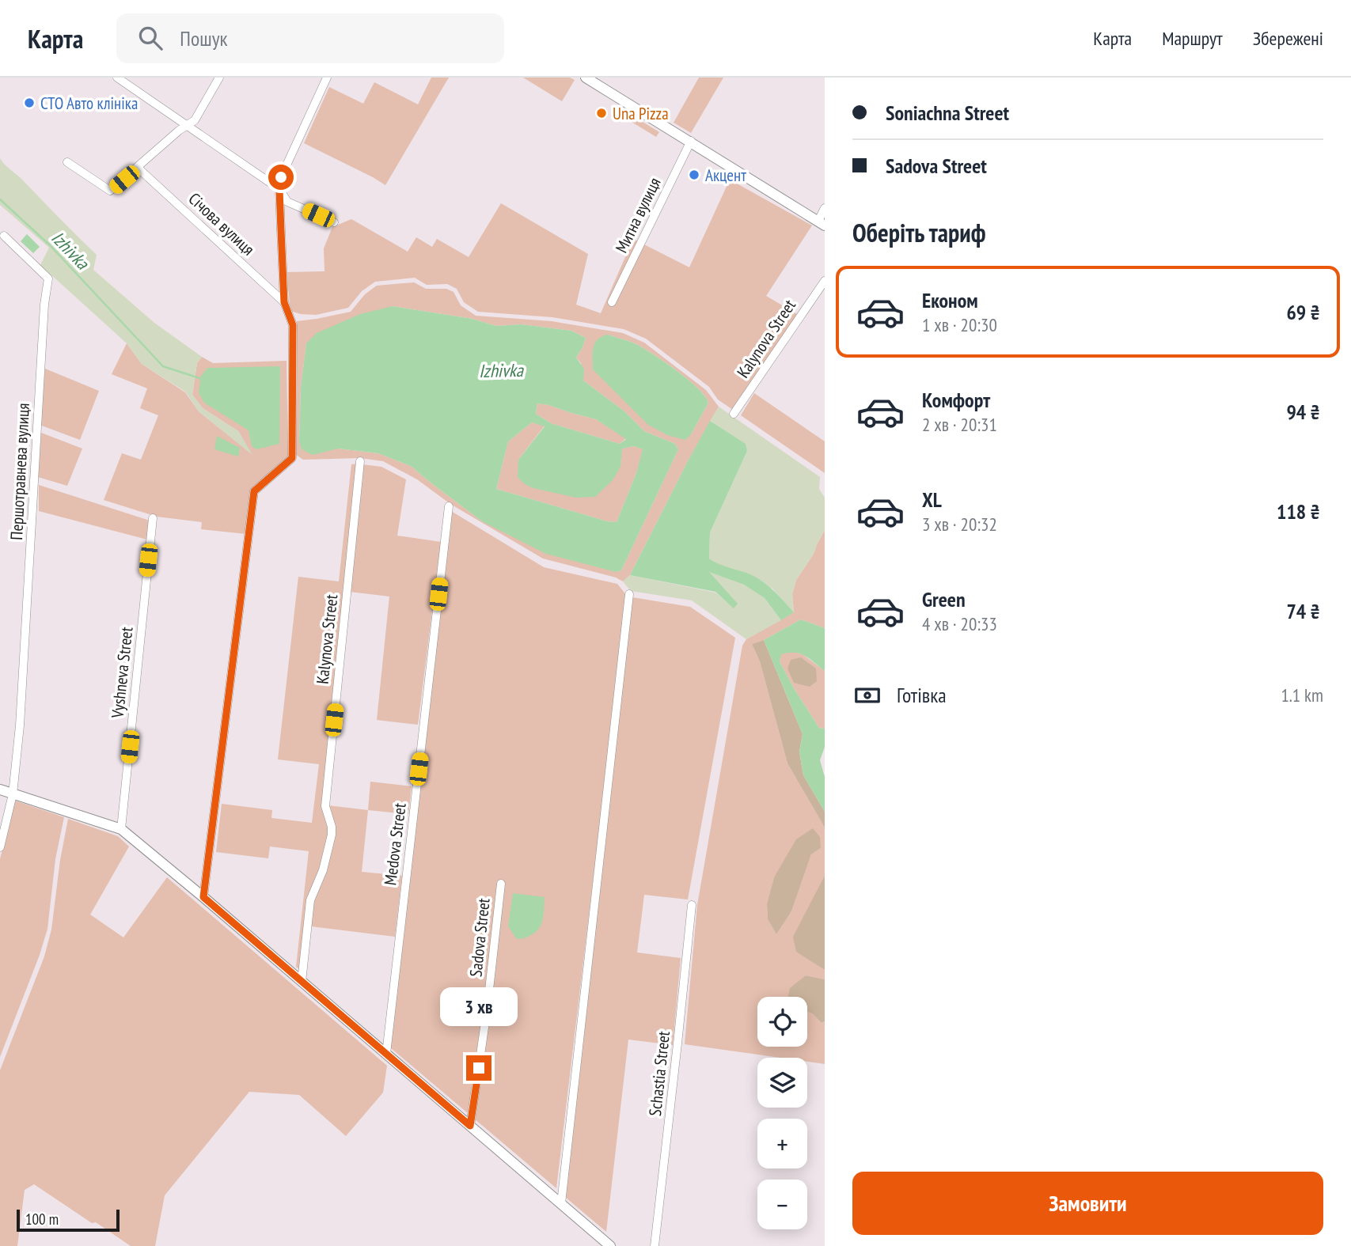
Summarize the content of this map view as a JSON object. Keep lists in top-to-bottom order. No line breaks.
{"streets":{"street":["Митна вулиця","Січова вулиця","Kalynova Street","Першотравнева вулиця","Vyshneva Street","Medova Street","Sadova Street","Schastia Street"]},"water":["Izhivka"],"places":["СТО Авто клініка","Una Pizza","Акцент"],"scale_bar":"100 m","page":{"header":"Карта","search":"Пошук","nav":["Карта","Маршрут","Збережені"],"banner":["Soniachna Street","Sadova Street"],"heading":"Оберіть тариф","list":[{"name":"Економ","note":"1 хв · 20:30","value":"69 ₴"},{"name":"Комфорт","note":"2 хв · 20:31","value":"94 ₴"},{"name":"XL","note":"3 хв · 20:32","value":"118 ₴"},{"name":"Green","note":"4 хв · 20:33","value":"74 ₴"}],"pay":["Готівка","1.1 km"],"bubble":"3 хв","map_buttons":["+","−"],"buttons":"Замовити","scale":"100 m"}}
